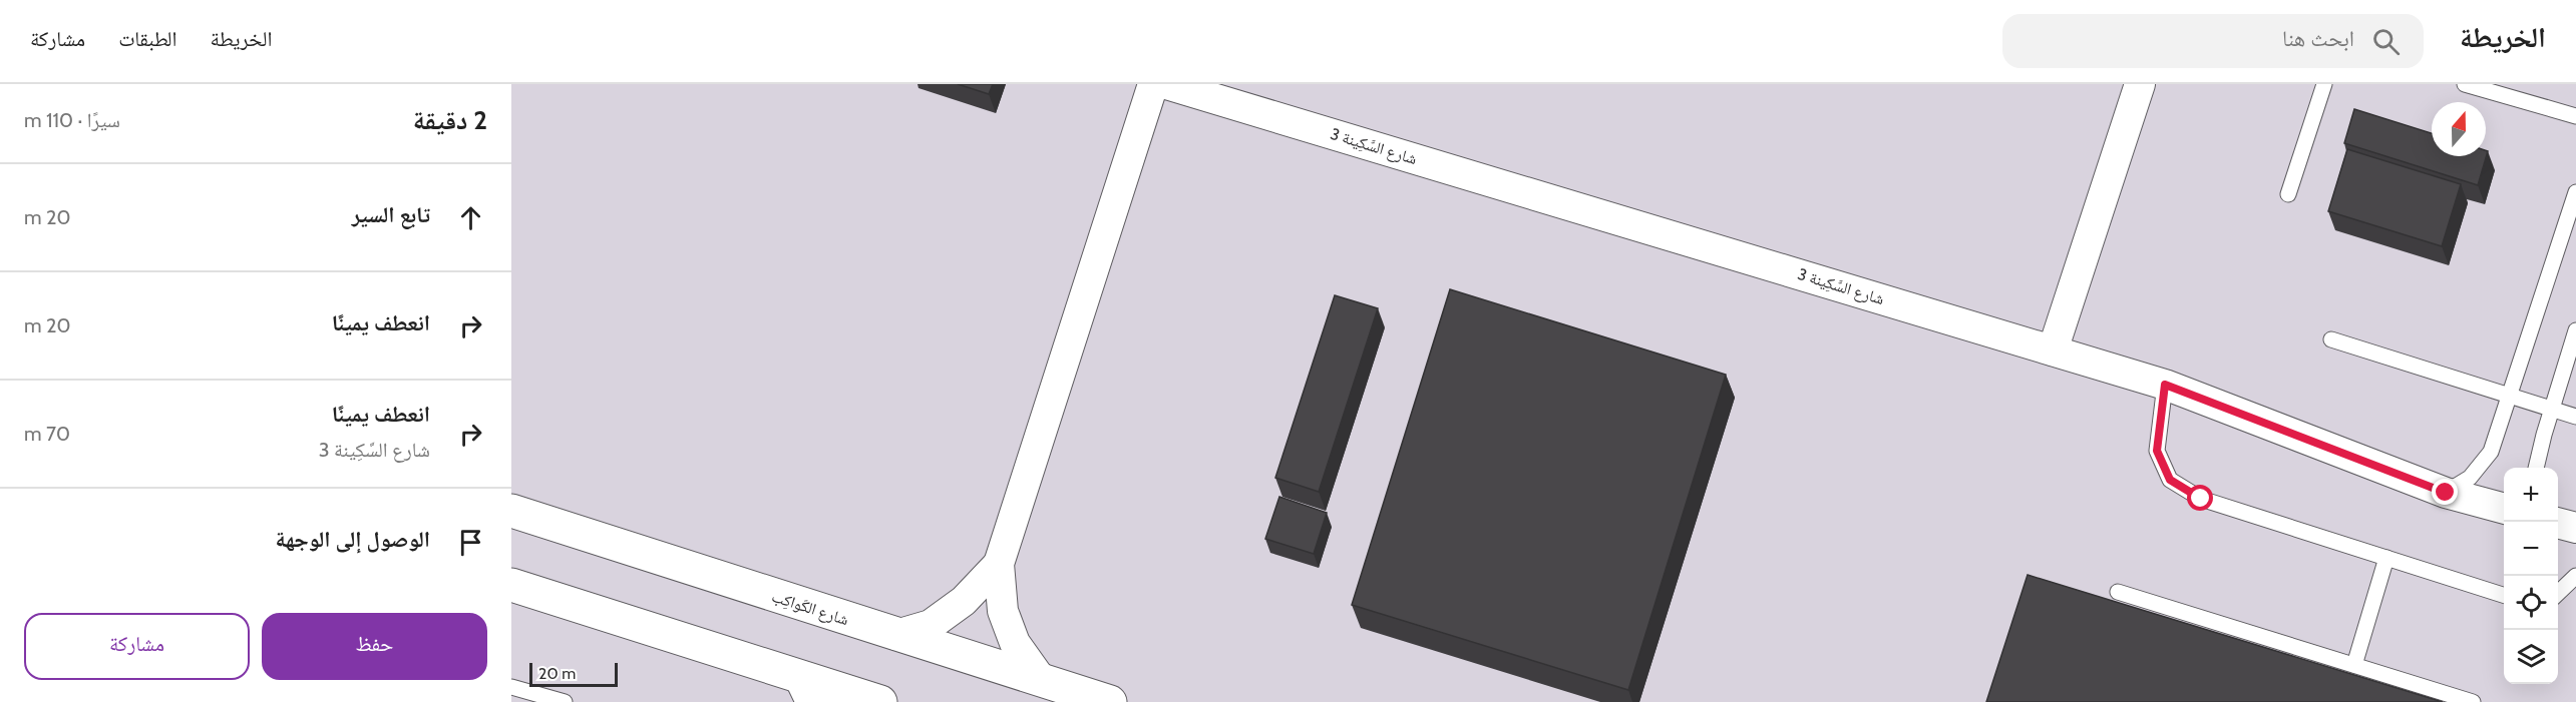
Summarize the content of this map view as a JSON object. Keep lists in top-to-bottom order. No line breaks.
{"streets":{"street":["شارع السَّكِينة 3","شارع الكَواكِب"]},"scale_bar":"20 m","north":"top","page":{"header":"الخريطة","search":"ابحث هنا","nav":["الخريطة","الطبقات","مشاركة"],"heading":["2 دقيقة","سيرًا · 110 m"],"list":[["تابع السير","20 m"],["انعطف يمينًا","20 m"],["انعطف يمينًا","شارع السَّكِينة 3","70 m"],"الوصول إلى الوجهة"],"map_buttons":["+","−"],"buttons":["حفظ","مشاركة"],"scale":"20 m"}}
